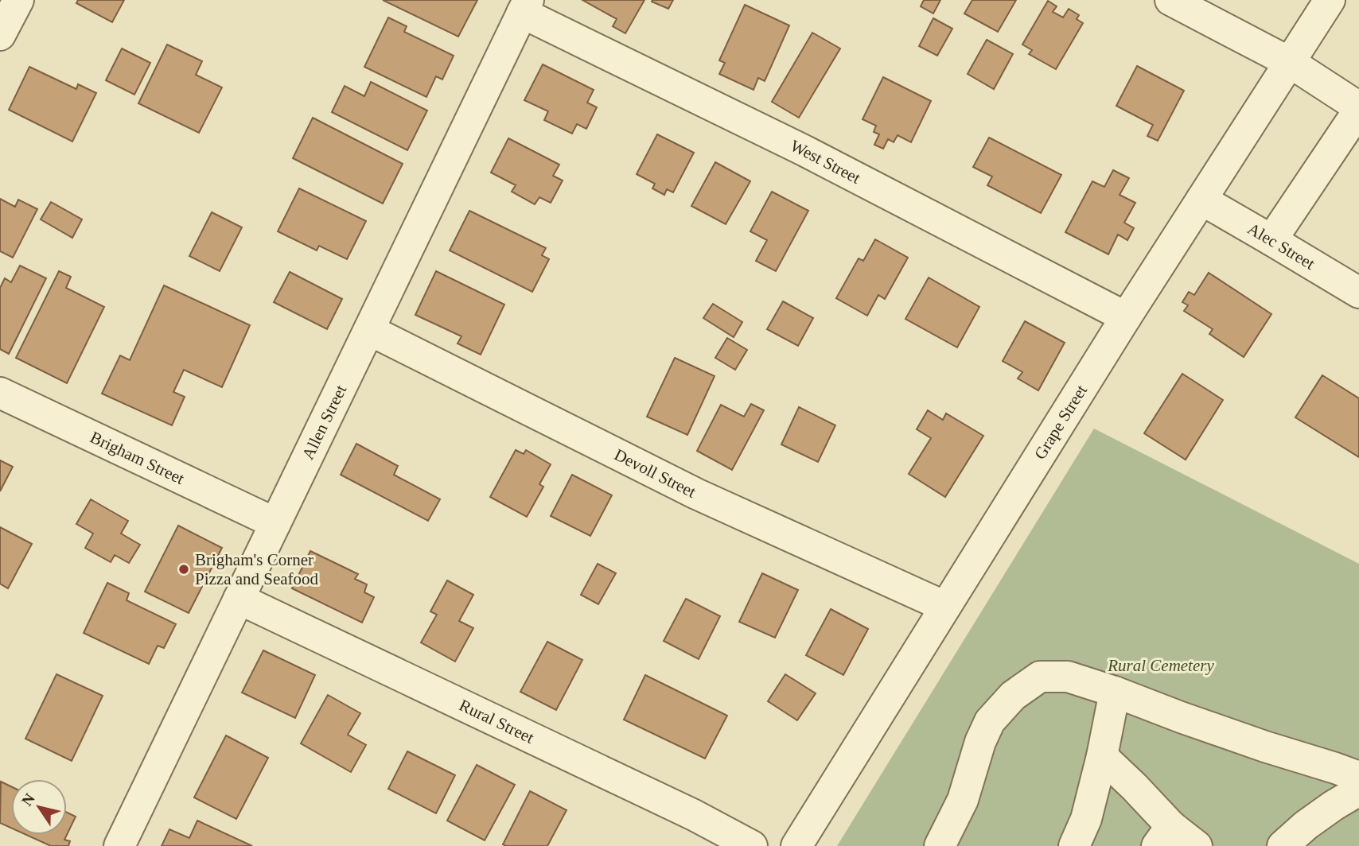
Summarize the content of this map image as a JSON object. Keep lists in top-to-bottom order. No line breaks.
{"streets":{"street":["West Street","Alec Street","Grape Street","Allen Street","Brigham Street","Devoll Street","Rural Street"]},"crossings":[["West Street","Grape Street"],["West Street","Allen Street"],["Alec Street","Grape Street"],["Grape Street","Devoll Street"],["Allen Street","Brigham Street"],["Allen Street","Devoll Street"],["Allen Street","Rural Street"]],"parks":["Rural Cemetery"],"places":["Brigham's Corner Pizza and Seafood"],"north":"top left"}
